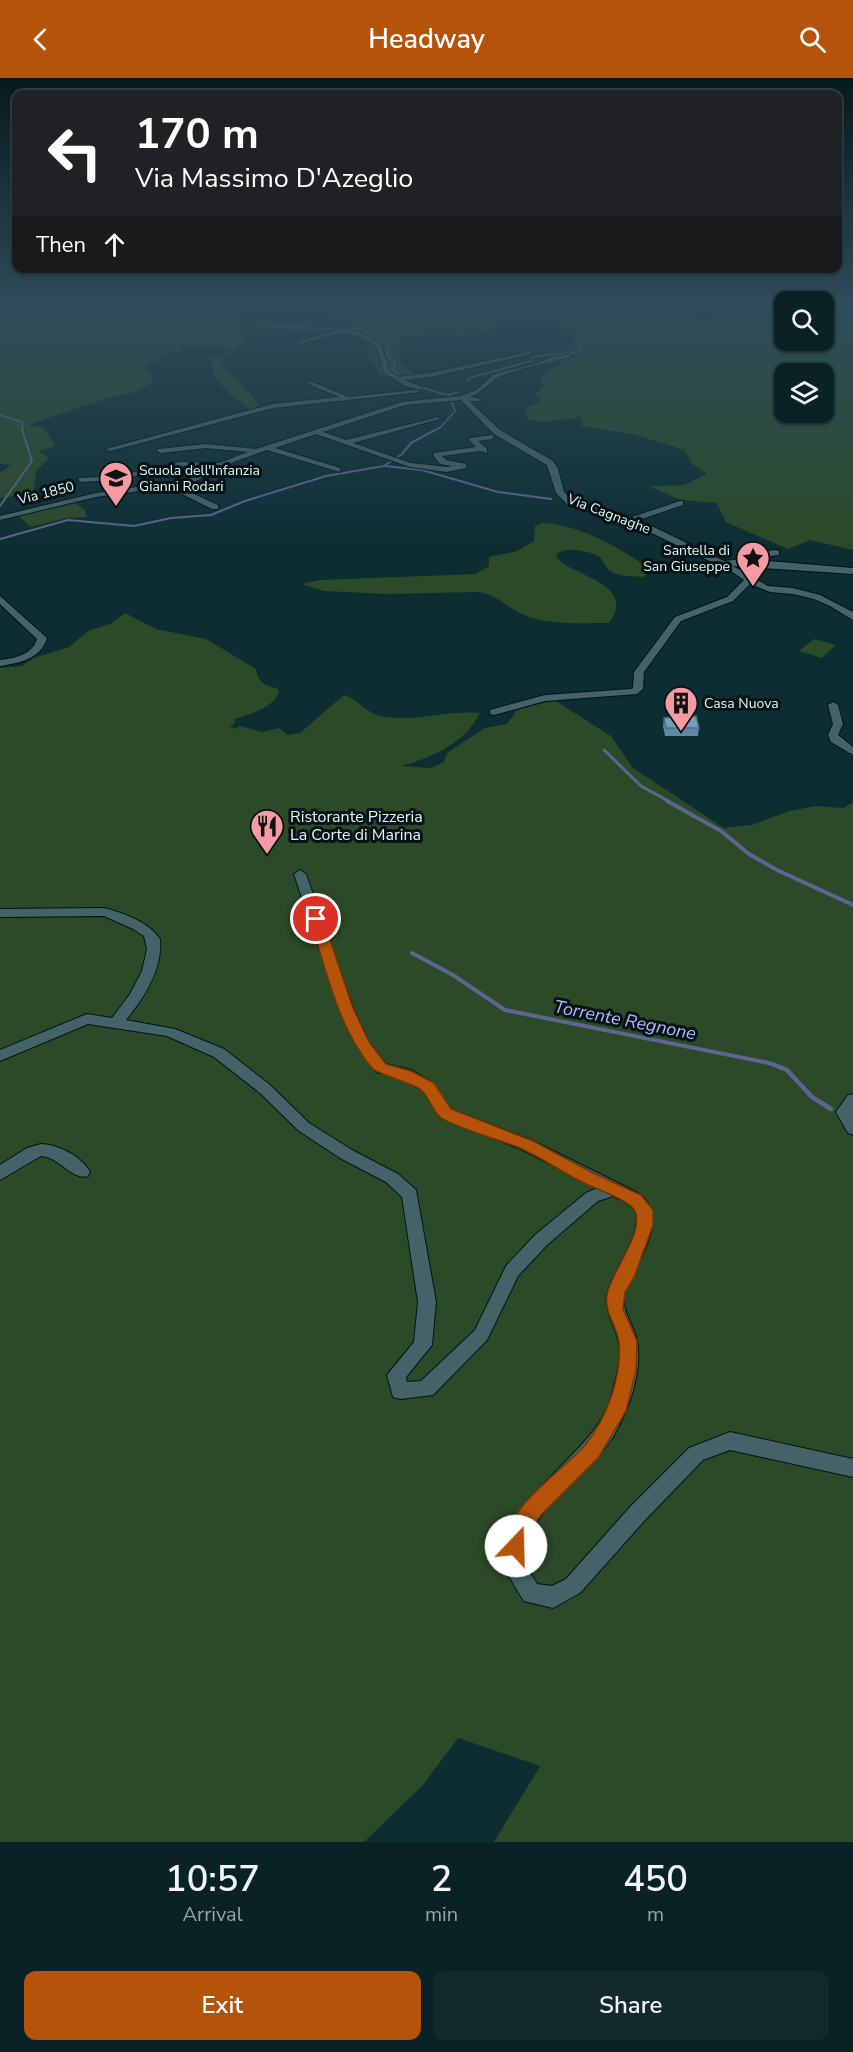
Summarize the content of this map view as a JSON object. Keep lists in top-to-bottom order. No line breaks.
{"streets":{"street":["Via 1850","Via Cagnaghe"]},"crossings":[["Via 1850","Via Cagnaghe"]],"water":["Torrente Regnone"],"places":{"school or university":["Scuola dell'Infanzia Gianni Rodari"],"place":["Santella di San Giuseppe"],"building":["Casa Nuova"],"restaurant":["Ristorante Pizzeria La Corte di Marina"]},"page":{"header":"Headway","turn":["170 m","Via Massimo D'Azeglio"],"then":"Then","eta":["10:57","Arrival","2","min","450","m"],"buttons":["Exit","Share"]}}
